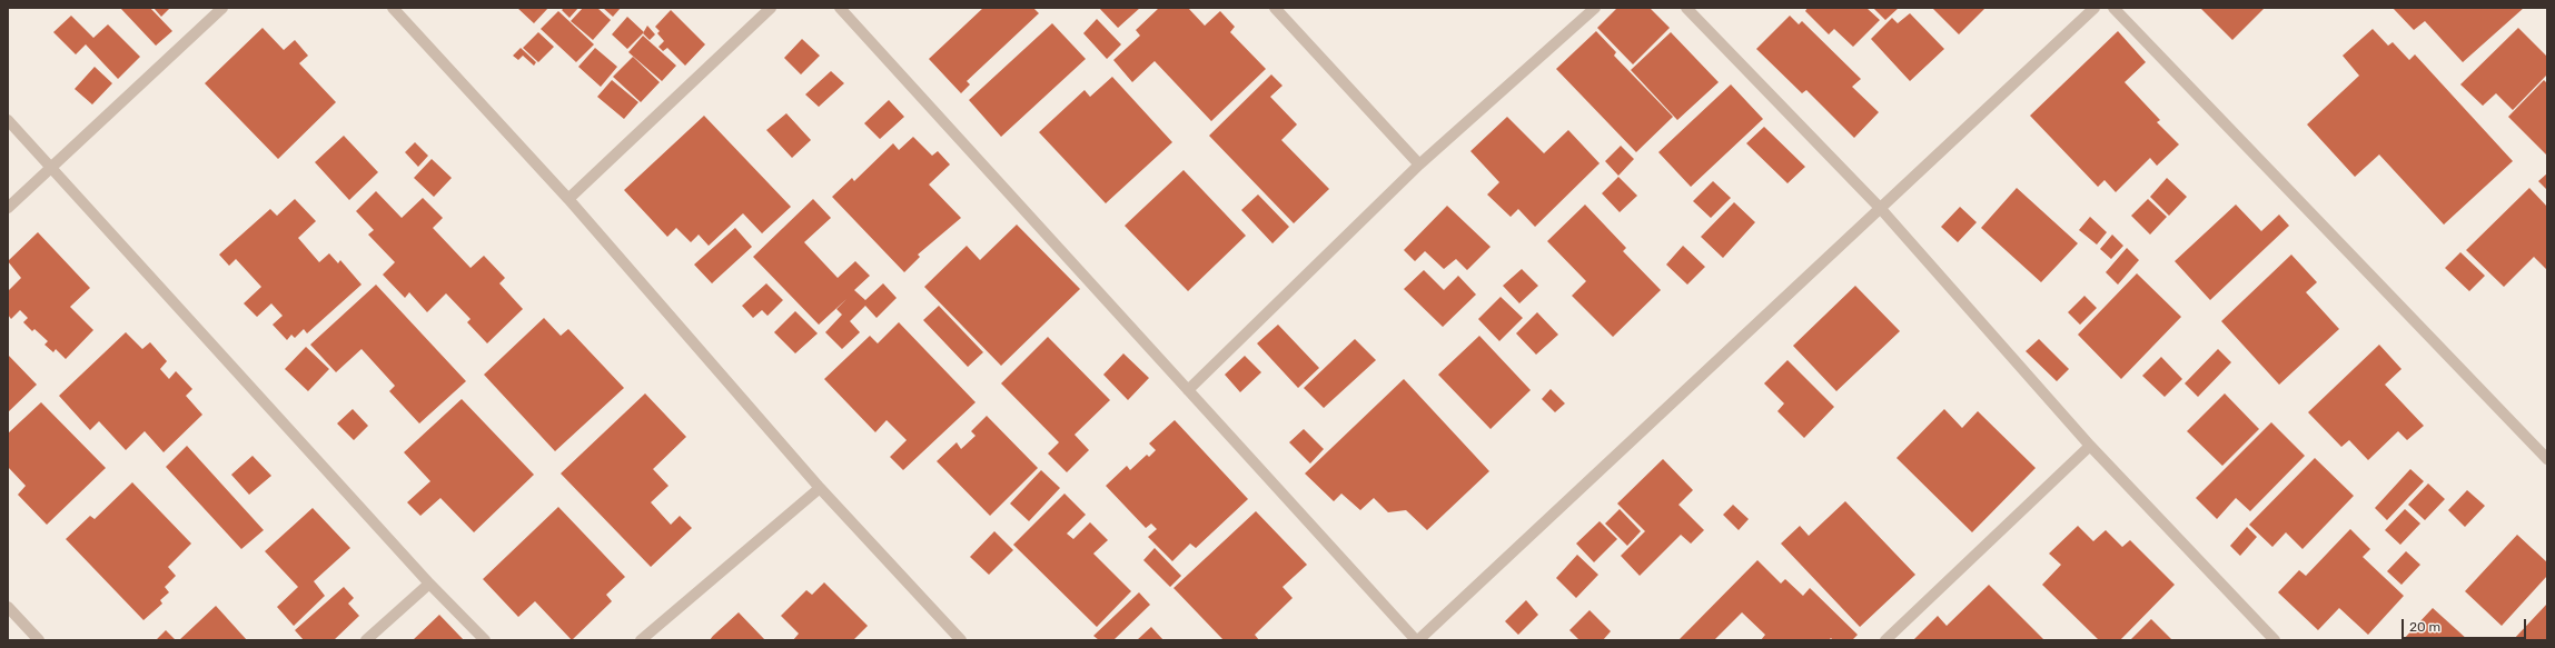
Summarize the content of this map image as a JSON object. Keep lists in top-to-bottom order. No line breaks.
{"scale_bar":"20 m"}
